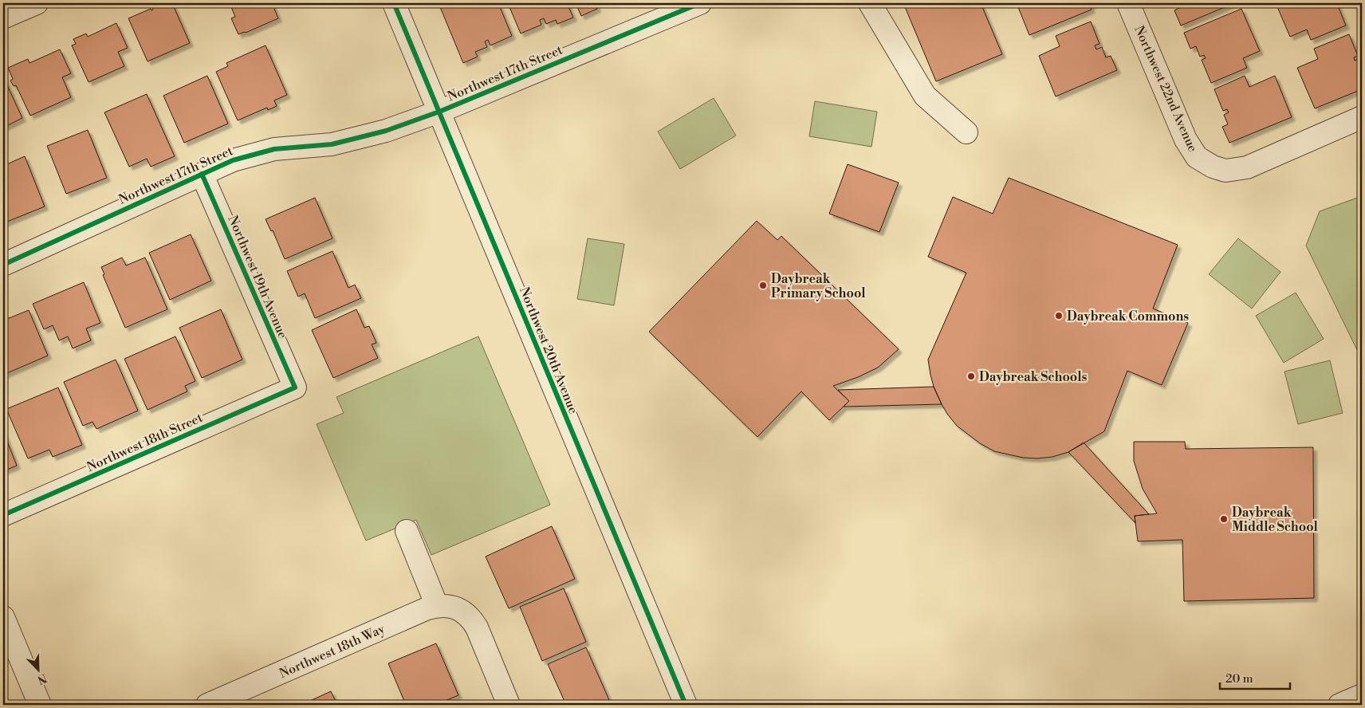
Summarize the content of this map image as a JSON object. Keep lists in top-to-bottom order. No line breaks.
{"streets":{"street":["Northwest 17th Street","Northwest 22nd Avenue","Northwest 19th Avenue","Northwest 20th Avenue","Northwest 18th Street","Northwest 18th Way"]},"crossings":[["Northwest 17th Street","Northwest 19th Avenue"],["Northwest 17th Street","Northwest 20th Avenue"],["Northwest 19th Avenue","Northwest 18th Street"]],"places":["Daybreak Primary School","Daybreak Commons","Daybreak Schools","Daybreak Middle School"],"scale_bar":"20 m","north":"bottom right"}
